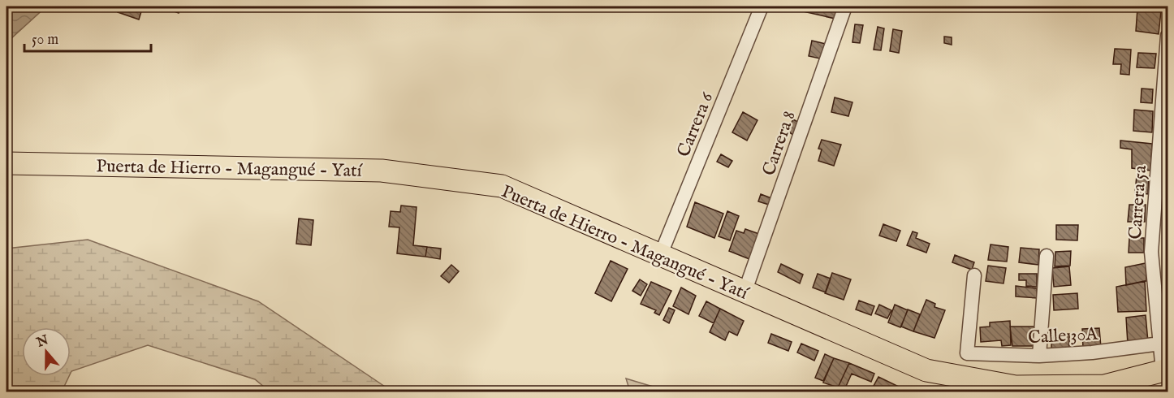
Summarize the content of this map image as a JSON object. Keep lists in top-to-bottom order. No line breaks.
{"streets":{"highway":["Puerta de Hierro - Magangué - Yatí"],"street":["Carrera 6","Carrera 8","Carrera 5a","Calle 30A"]},"crossings":[["Carrera 6","Puerta de Hierro - Magangué - Yatí"],["Carrera 8","Puerta de Hierro - Magangué - Yatí"],["Puerta de Hierro - Magangué - Yatí","Carrera 5a"],["Carrera 5a","Calle 30A"]],"scale_bar":"50 m","north":"top"}
